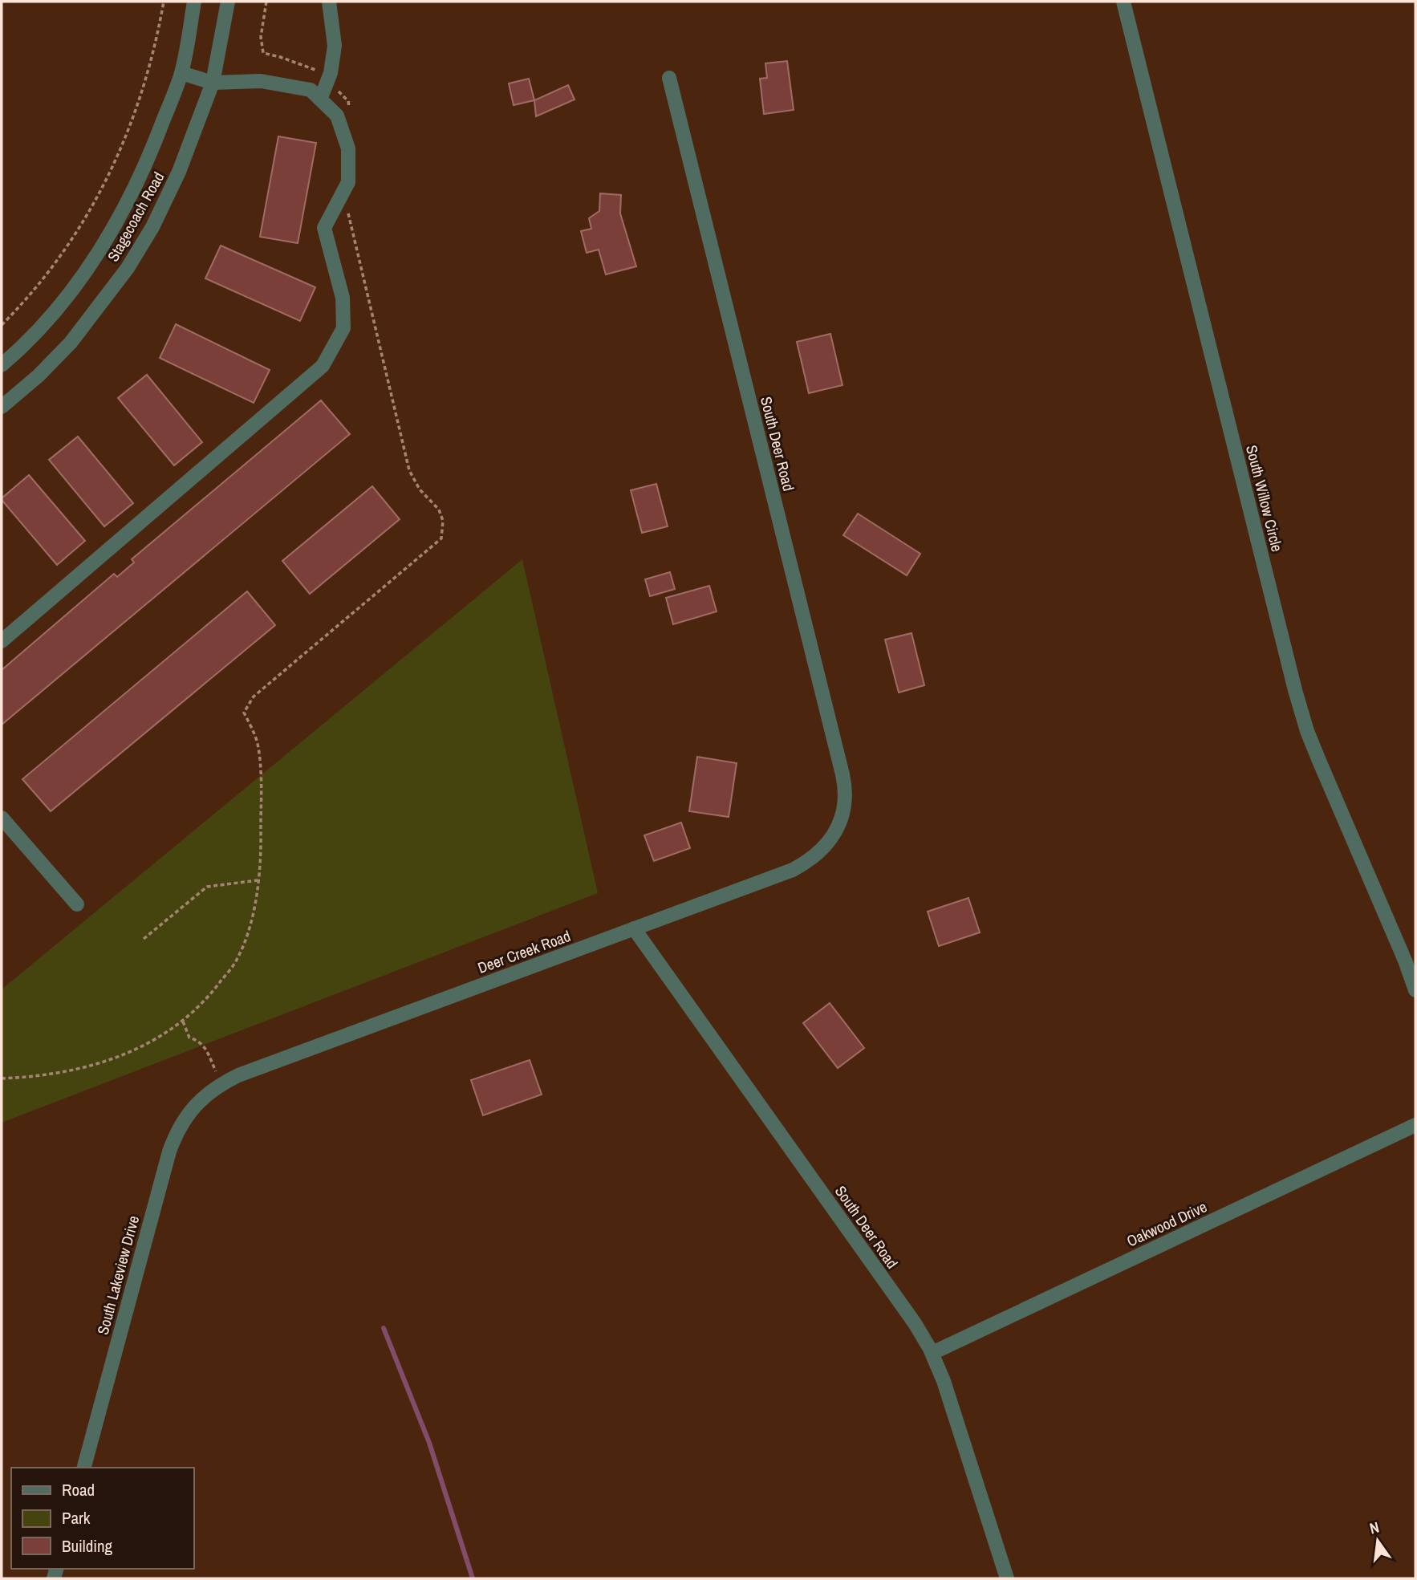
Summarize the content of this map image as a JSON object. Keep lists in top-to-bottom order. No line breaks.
{"streets":{"street":["Stagecoach Road","South Deer Road","South Willow Circle","Deer Creek Road","Oakwood Drive","South Lakeview Drive"]},"crossings":[["South Deer Road","Deer Creek Road"],["South Deer Road","Oakwood Drive"],["Deer Creek Road","South Lakeview Drive"]],"legend":["Road","Park","Building"],"north":"top"}
